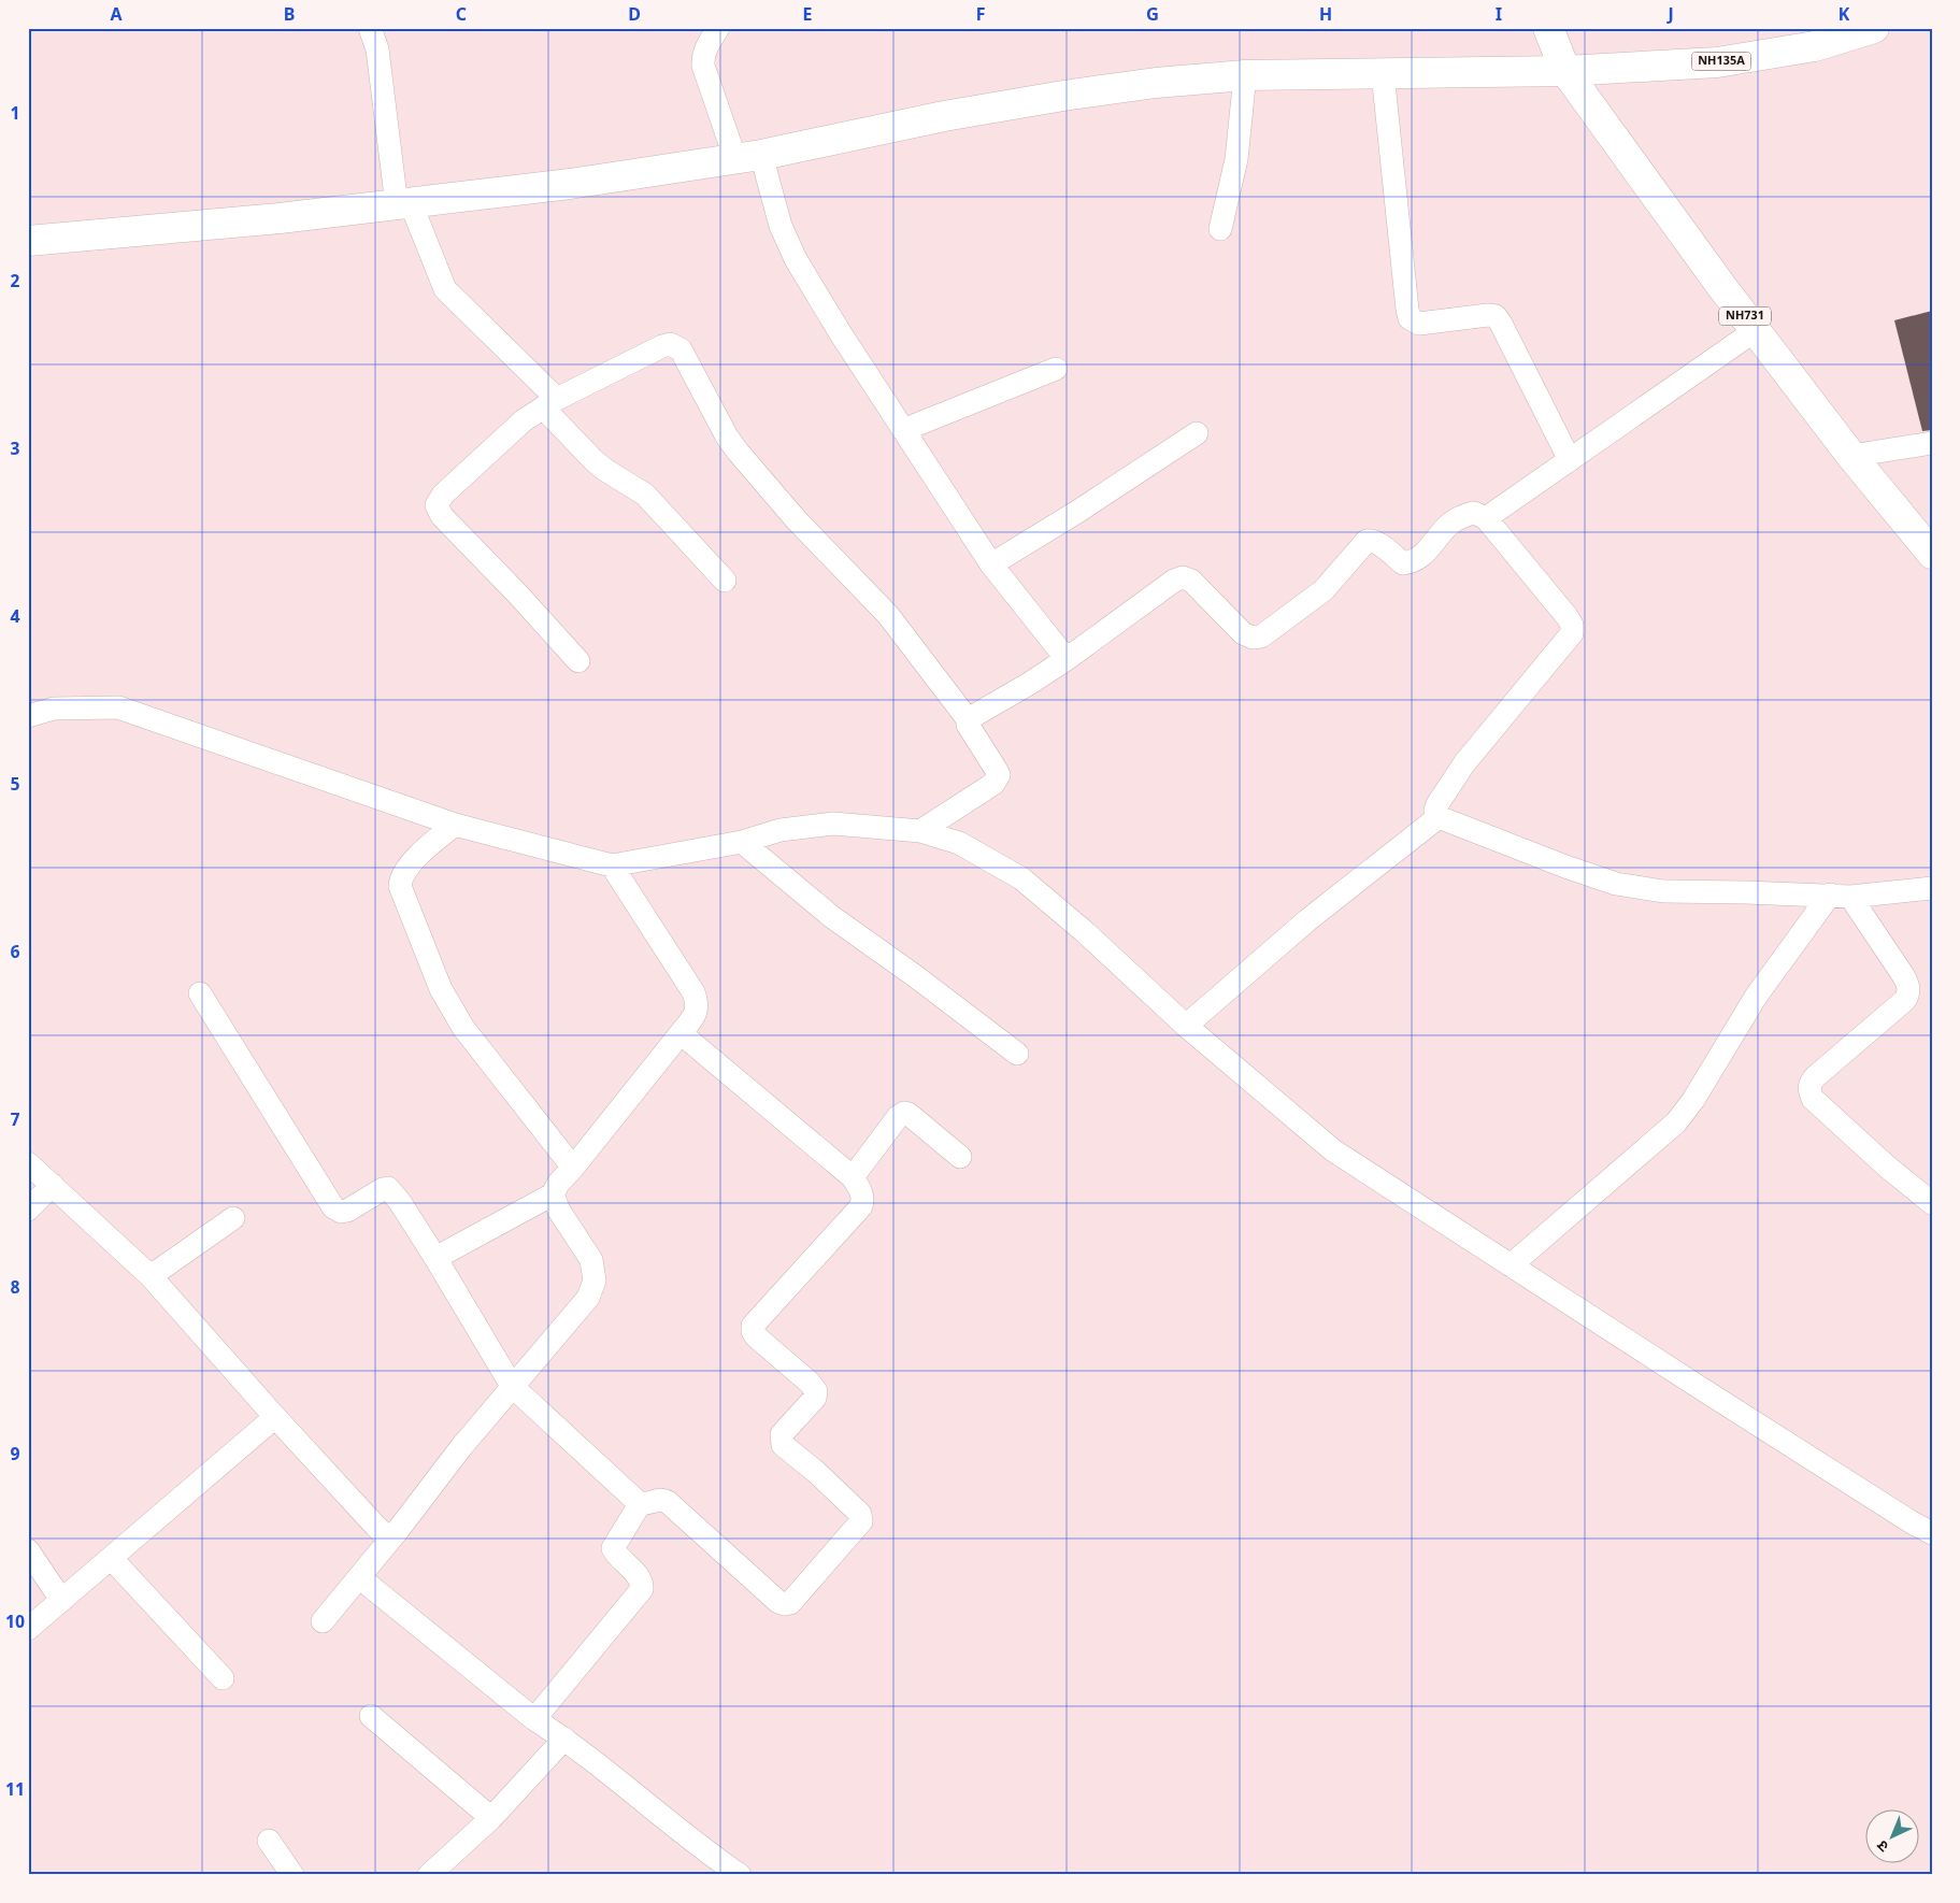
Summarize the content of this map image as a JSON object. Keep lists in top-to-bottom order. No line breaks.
{"streets":{"main road":["NH135A","NH731"]},"crossings":[["NH135A","NH731"]],"north":"bottom left","grid":{"columns":["A","B","C","D","E","F","G","H","I","J","K"],"rows":["1","2","3","4","5","6","7","8","9","10","11"]}}
